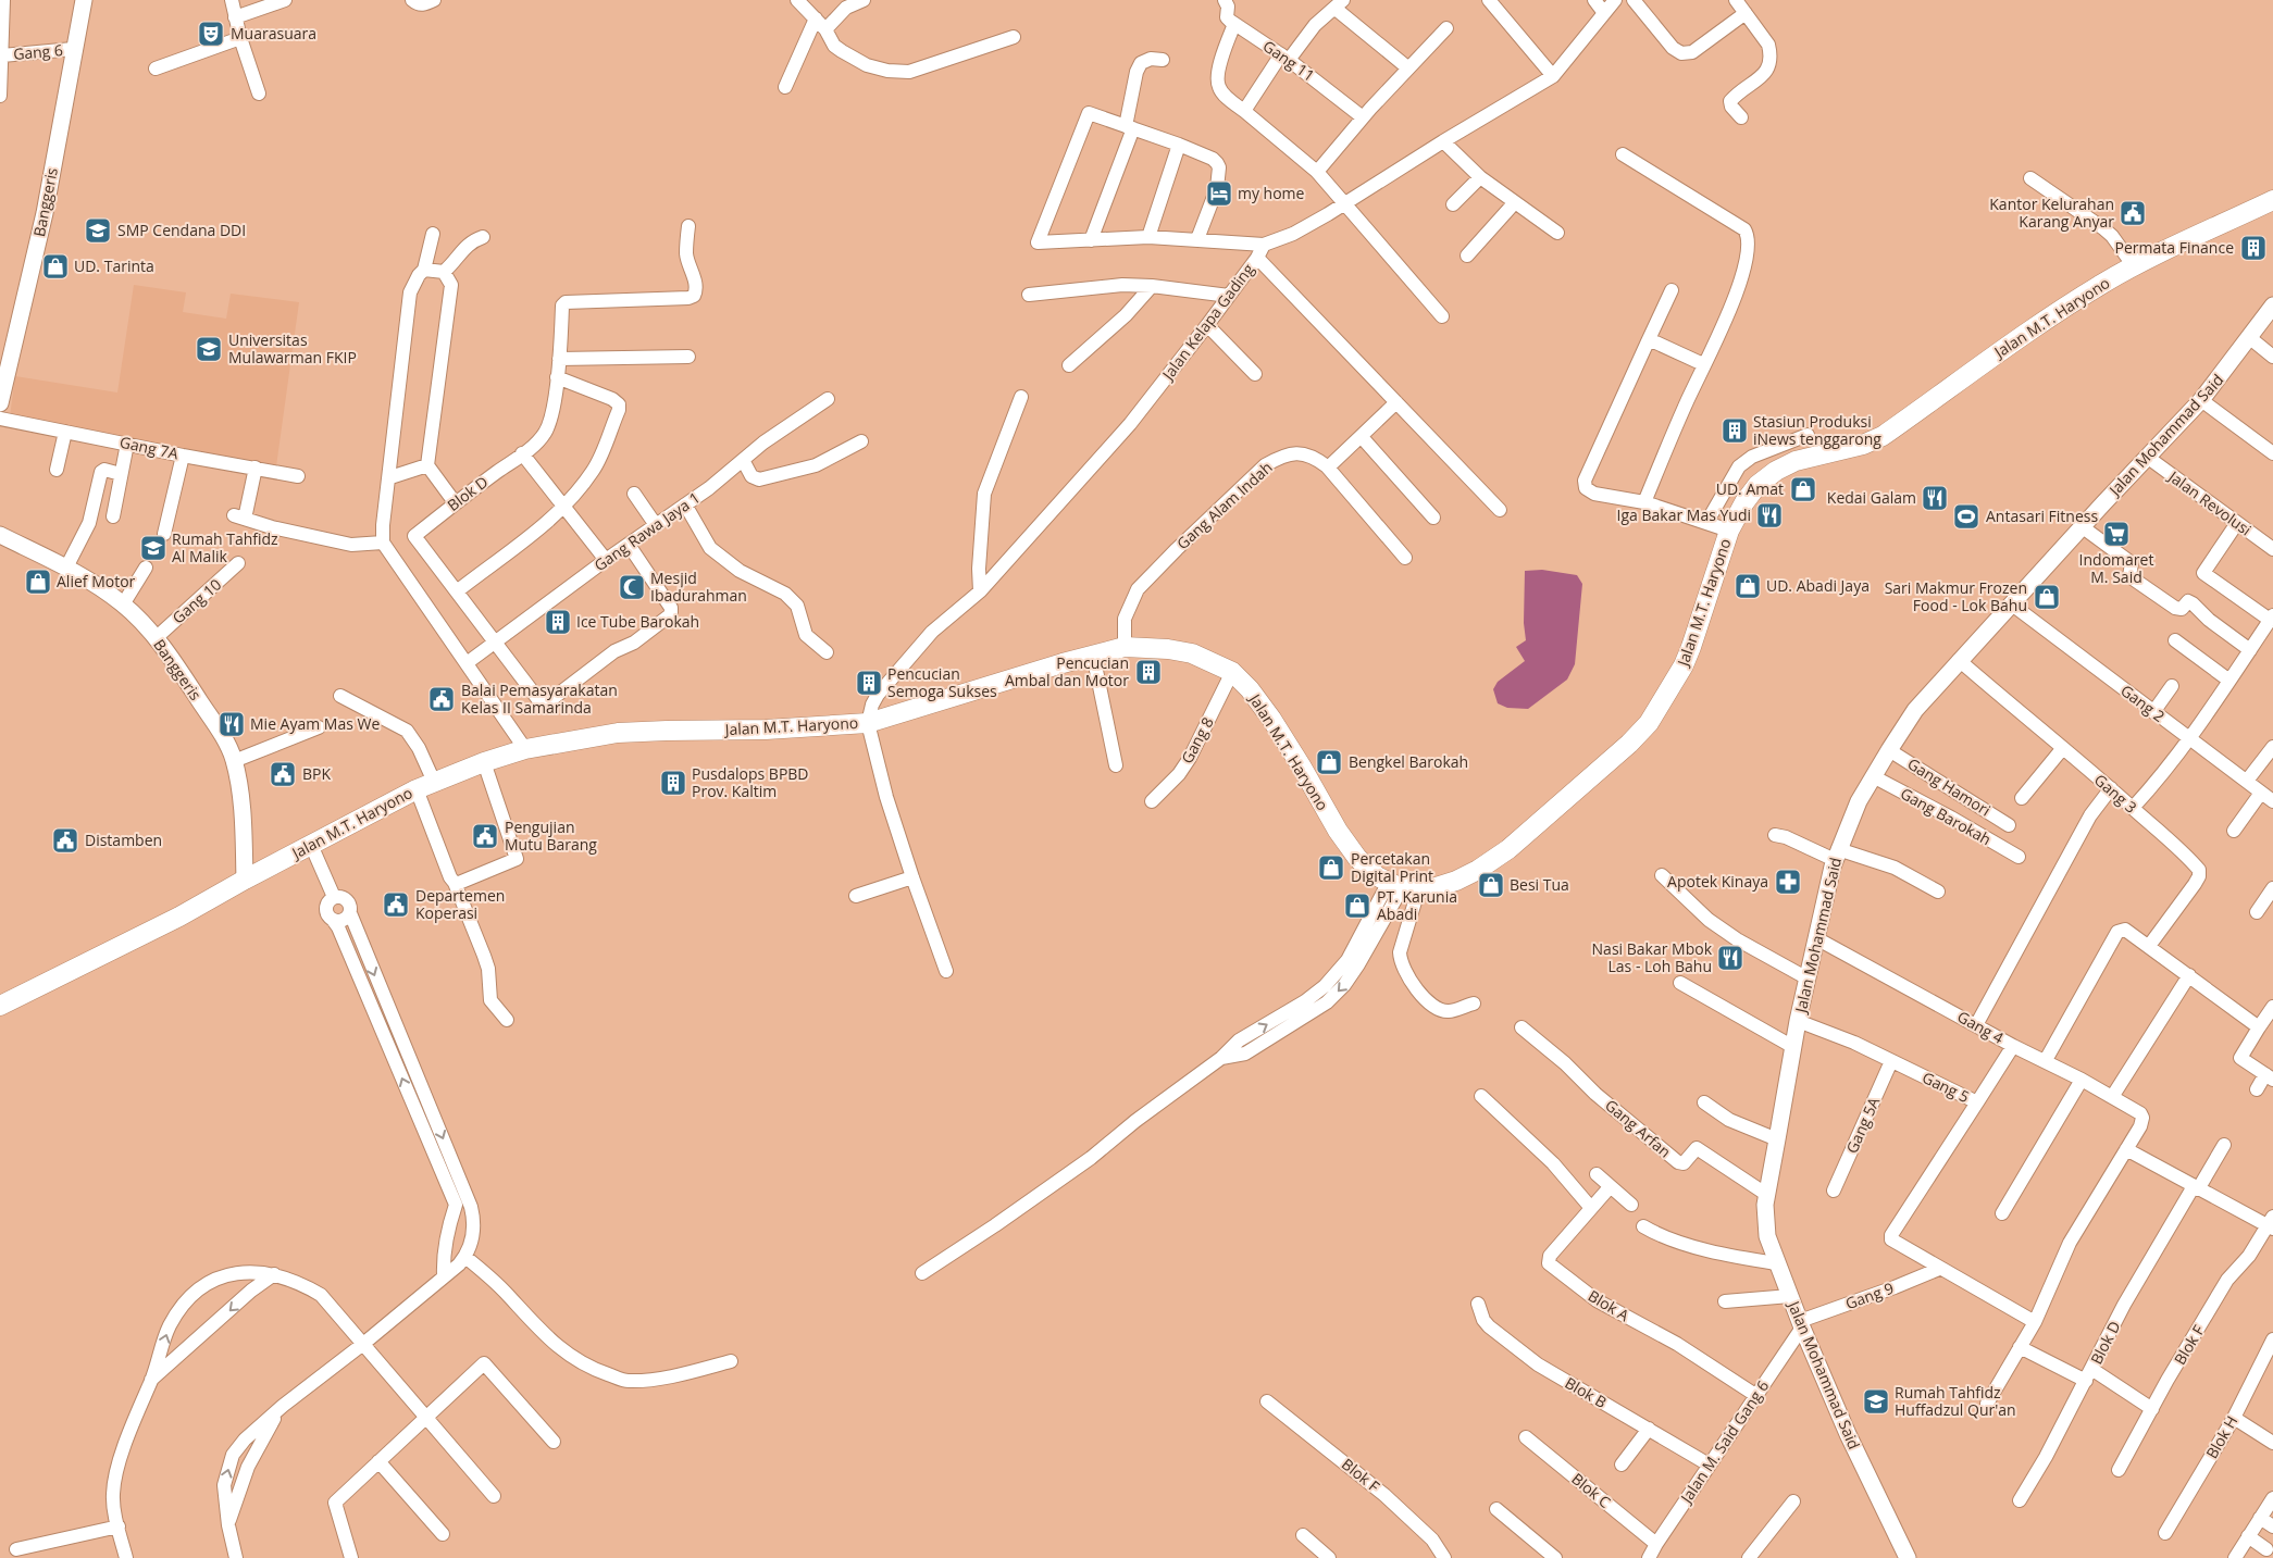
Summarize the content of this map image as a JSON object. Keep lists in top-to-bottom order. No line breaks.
{"streets":{"main road":["Jalan M.T. Haryono"],"street":["Gang 6","Gang 11","Banggeris","Jalan Kelapa Gading","Jalan Mohammad Said","Gang 7A","Blok D","Jalan Revolusi","Gang Alam Indah","Gang Rawa Jaya 1","Gang 10","Gang 2","Gang 8","Gang Hamori","Gang 3","Gang Barokah","Gang 4","Gang 5","Gang 5A","Gang Arfan","Gang 9","Blok A","Blok F","Blok B","Blok H","Jalan M. Said Gang 6","Blok C"]},"crossings":[["Gang 6","Banggeris"],["Banggeris","Jalan M.T. Haryono"],["Banggeris","Gang 10"],["Jalan M.T. Haryono","Jalan Kelapa Gading"],["Jalan M.T. Haryono","Gang Alam Indah"],["Jalan M.T. Haryono","Gang 8"],["Jalan Mohammad Said","Jalan Revolusi"],["Jalan Mohammad Said","Gang 2"],["Jalan Mohammad Said","Gang Hamori"],["Jalan Mohammad Said","Gang 3"],["Jalan Mohammad Said","Gang Barokah"],["Jalan Mohammad Said","Gang 4"],["Jalan Mohammad Said","Gang 5"],["Jalan Mohammad Said","Gang Arfan"],["Jalan Mohammad Said","Gang 9"],["Jalan Mohammad Said","Jalan M. Said Gang 6"],["Gang 5","Gang 5A"],["Gang 5","Gang 9"],["Gang 9","Jalan M. Said Gang 6"],["Blok A","Jalan M. Said Gang 6"],["Blok B","Jalan M. Said Gang 6"],["Jalan M. Said Gang 6","Blok C"]],"places":{"theatre":["Muarasuara"],"hotel":["my home"],"public building":["Kantor Kelurahan Karang Anyar","Balai Pemasyarakatan Kelas II Samarinda","BPK","Pengujian Mutu Barang","Distamben","Departemen Koperasi"],"school or university":["SMP Cendana DDI","Universitas Mulawarman FKIP","Rumah Tahfidz Al Malik","Rumah Tahfidz Huffadzul Qur'an"],"building":["Permata Finance","Stasiun Produksi iNews tenggarong","Ice Tube Barokah","Pencucian Ambal dan Motor","Pencucian Semoga Sukses","Pusdalops BPBD Prov. Kaltim"],"shop":["UD. Tarinta","UD. Amat","Alief Motor","UD. Abadi Jaya","Sari Makmur Frozen Food - Lok Bahu","Bengkel Barokah","Percetakan Digital Print","Besi Tua","PT. Karunia Abadi"],"restaurant":["Kedai Galam","Iga Bakar Mas Yudi","Mie Ayam Mas We","Nasi Bakar Mbok Las - Loh Bahu"],"sports":["Antasari Fitness"],"supermarket":["Indomaret M. Said"],"mosque":["Mesjid Ibadurahman"],"pharmacy":["Apotek Kinaya"]}}
